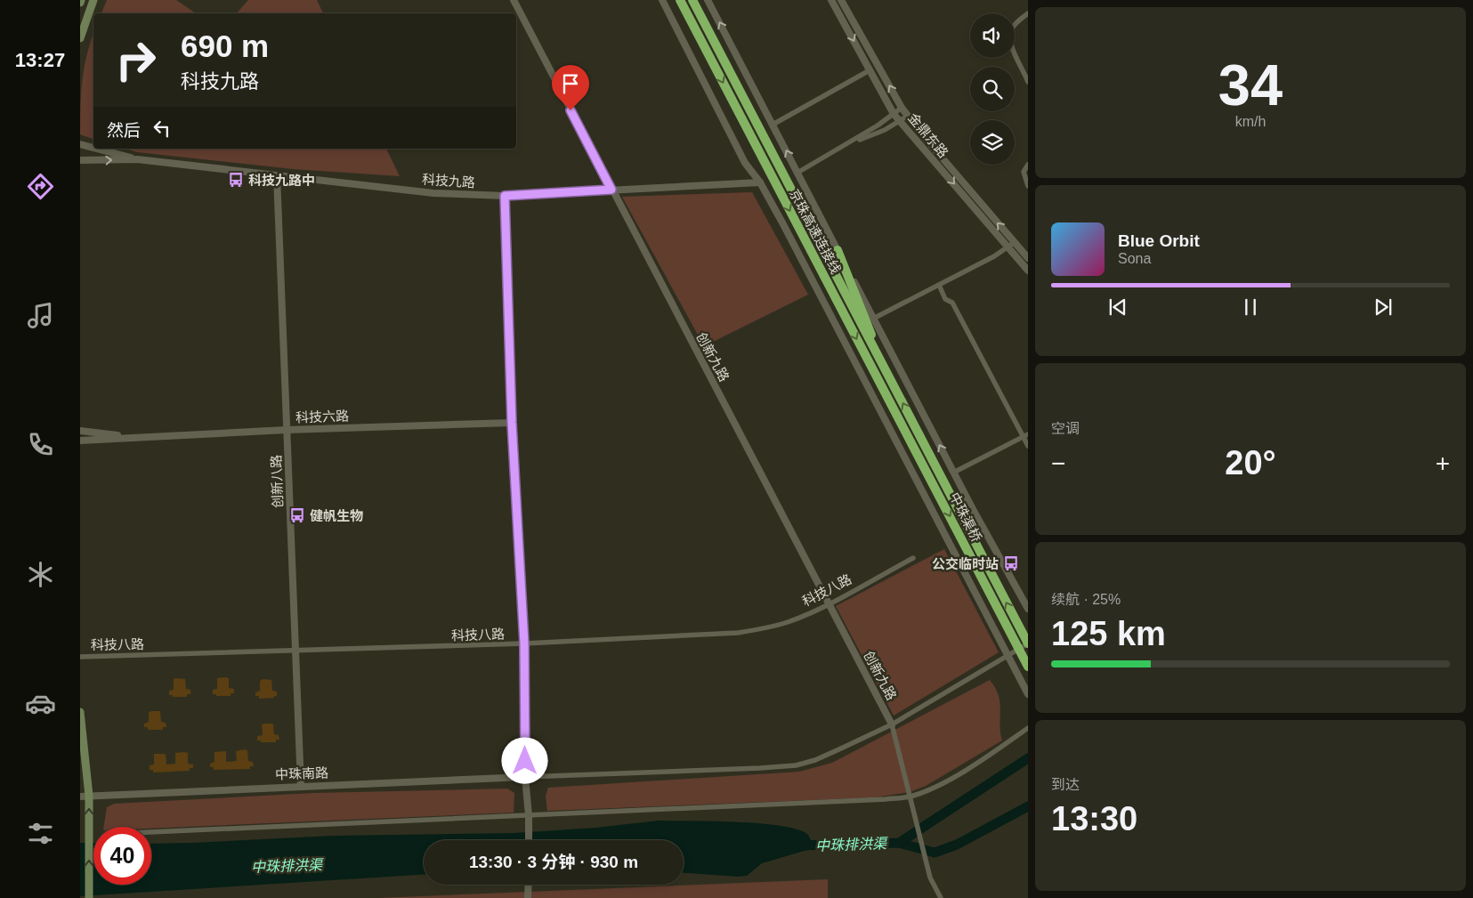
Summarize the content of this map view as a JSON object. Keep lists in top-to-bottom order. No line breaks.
{"streets":{"highway":["京珠高速连接线","中珠渠桥"],"street":["金鼎东路","科技九路","创新九路","科技六路","创新八路","科技八路","中珠南路"]},"crossings":[["科技九路","创新九路"],["科技九路","创新八路"],["京珠高速连接线","中珠渠桥"],["创新九路","科技八路"],["科技六路","创新八路"],["创新八路","科技八路"],["创新八路","中珠南路"]],"water":["中珠排洪渠"],"places":{"bus stop":["科技九路中","健帆生物","公交临时站"]},"page":{"tabs":"13:27","tile":[["34","km/h"],"空调",["续航 · 25%","125 km"],["到达","13:30"]],"turn":["690 m","科技九路"],"then":"然后","song":["Blue Orbit","Sona"],"heat":["−","20°","+"],"limit":"40","trip":"13:30 · 3 分钟 · 930 m"}}
